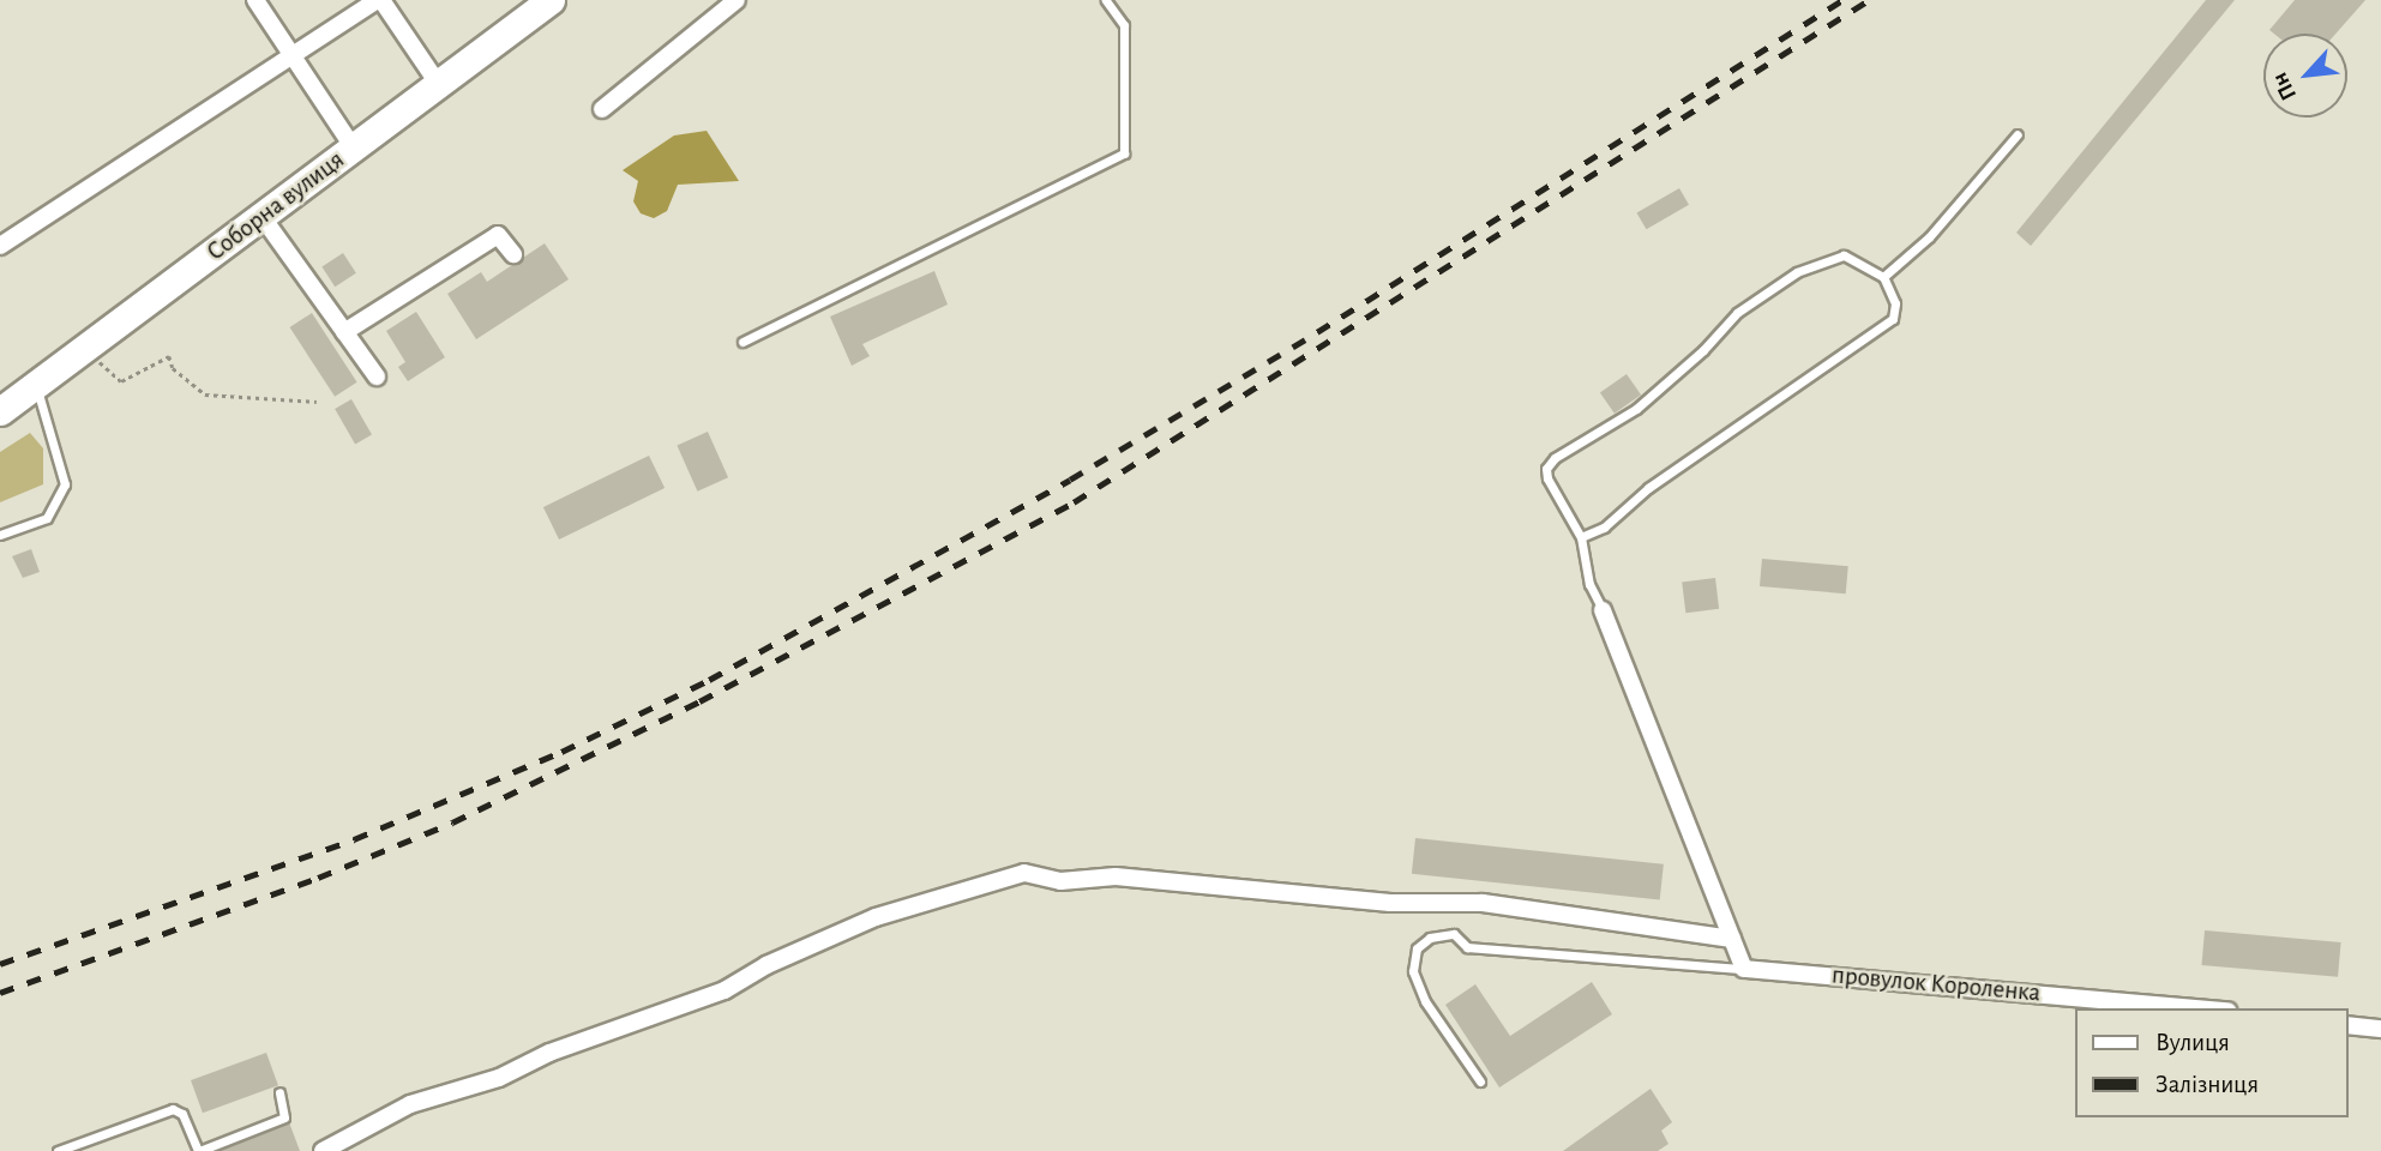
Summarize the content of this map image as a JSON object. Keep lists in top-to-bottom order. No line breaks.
{"streets":{"main road":["Соборна вулиця"],"street":["провулок Короленка"]},"legend":["Вулиця","Залізниця"],"north":"bottom left"}
